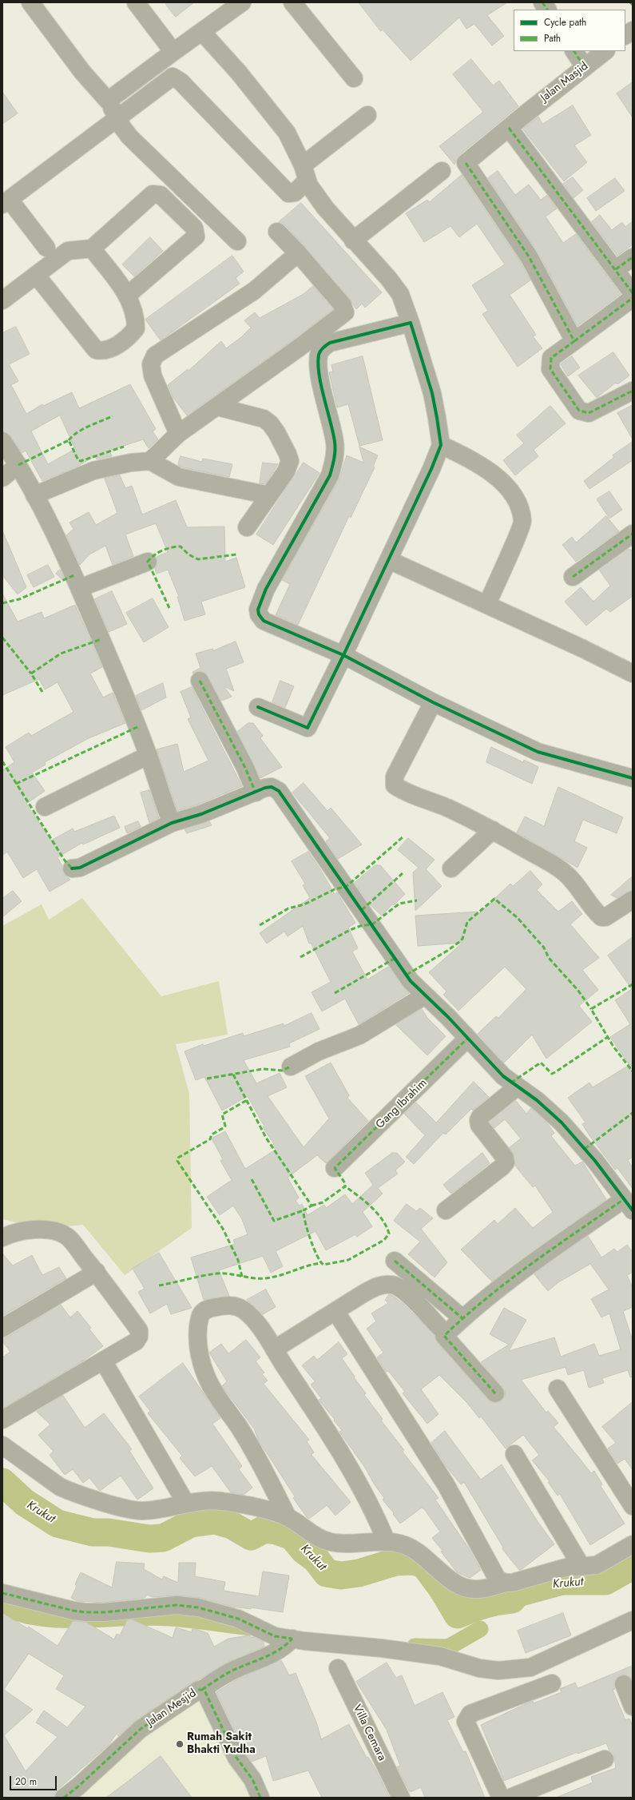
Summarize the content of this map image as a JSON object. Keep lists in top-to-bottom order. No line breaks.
{"streets":{"street":["Jalan Masjid","Gang Ibrahim","Jalan Mesjid","Villa Cemara"]},"water":["Krukut"],"places":["Rumah Sakit Bhakti Yudha"],"legend":["Cycle path","Path"],"scale_bar":"20 m"}
